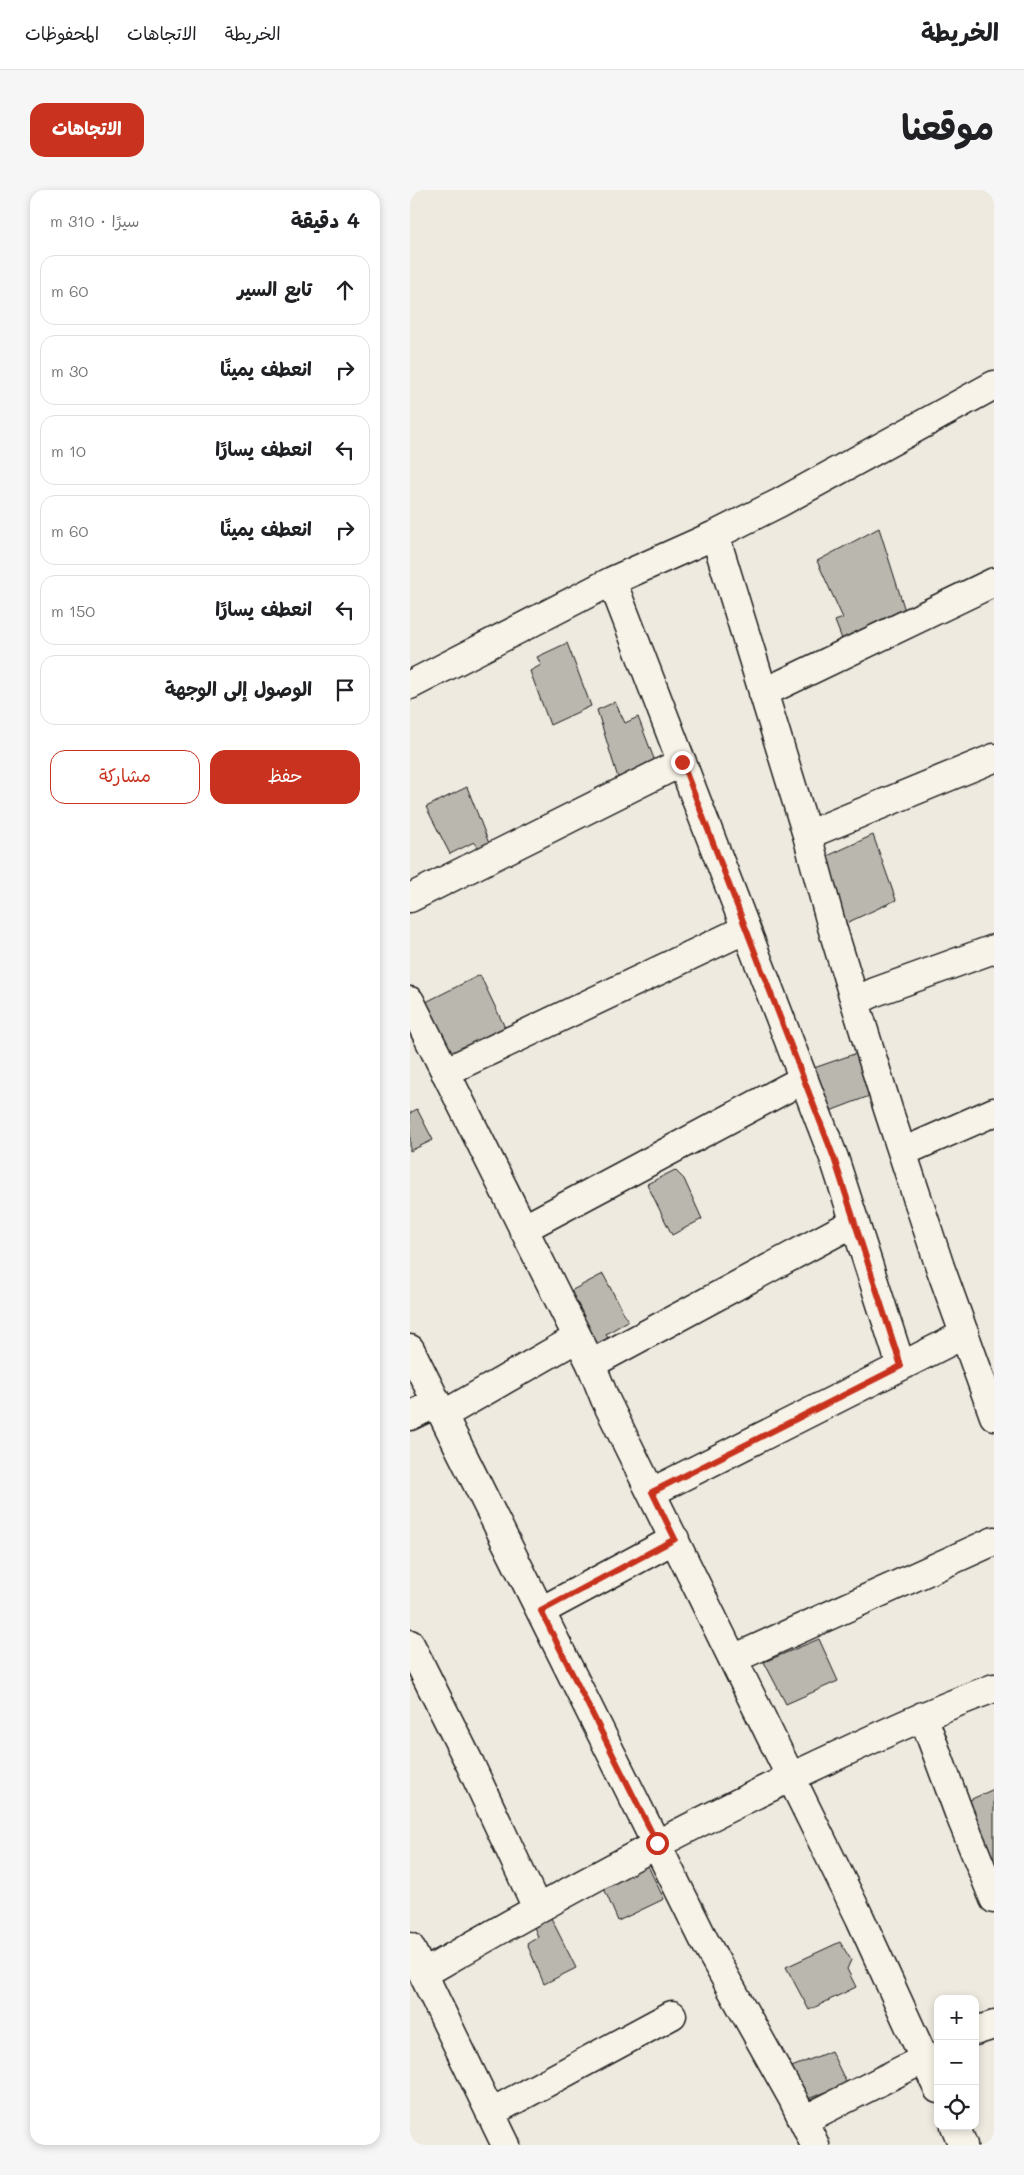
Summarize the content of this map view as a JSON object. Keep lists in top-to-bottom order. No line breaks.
{"page":{"header":"الخريطة","nav":["الخريطة","الاتجاهات","المحفوظات"],"title":"موقعنا","buttons":["الاتجاهات",["حفظ","مشاركة"]],"heading":["4 دقيقة","سيرًا · 310 m"],"list":[["تابع السير","60 m"],["انعطف يمينًا","30 m"],["انعطف يسارًا","10 m"],["انعطف يمينًا","60 m"],["انعطف يسارًا","150 m"],"الوصول إلى الوجهة"],"map_buttons":["+","−"]}}
